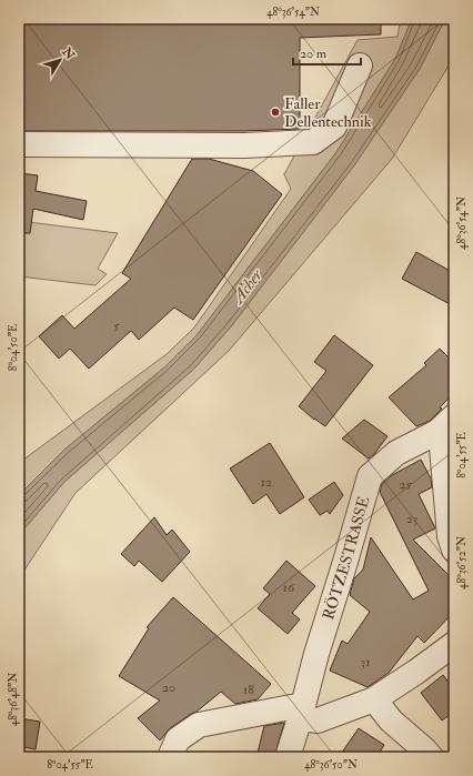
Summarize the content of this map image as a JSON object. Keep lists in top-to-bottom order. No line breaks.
{"streets":{"street":["RÖTZESTRASSE"]},"water":["Acher"],"places":["Faller Dellentechnik"],"house_numbers":["5","12","25","23","16","31","20","18"],"scale_bar":"20 m","north":"top right","coordinates":["48°36'54\"N","8°04'50\"E","8°04'55\"E","48°36'52\"N","48°36'48\"N","48°36'50\"N"]}
